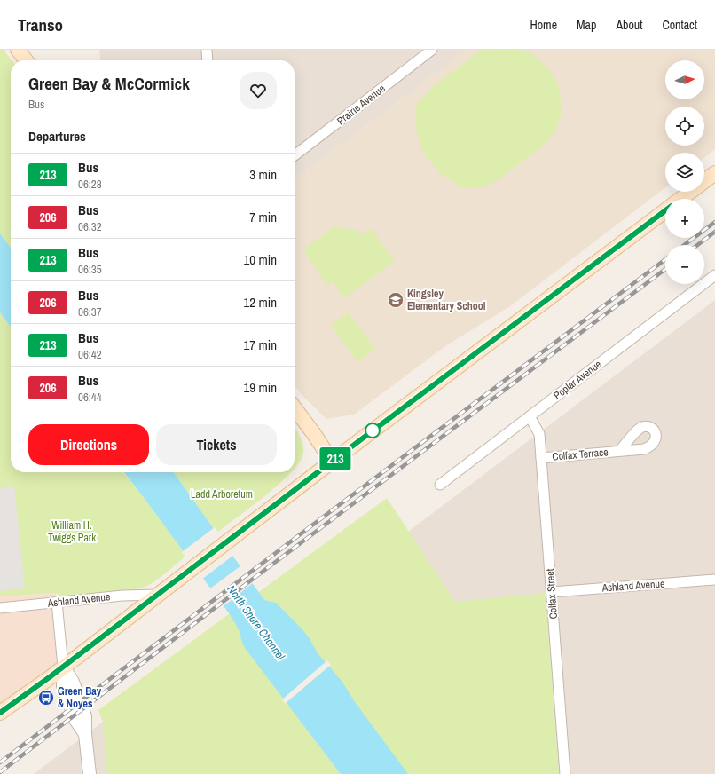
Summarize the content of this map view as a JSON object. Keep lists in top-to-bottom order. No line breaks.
{"streets":{"street":["Prairie Avenue","Poplar Avenue","Colfax Terrace","Ashland Avenue","Colfax Street"]},"crossings":[["Poplar Avenue","Colfax Street"],["Colfax Terrace","Colfax Street"],["Ashland Avenue","Colfax Street"]],"water":["North Shore Channel"],"parks":["Ladd Arboretum","William H. Twiggs Park"],"places":{"school or university":["Kingsley Elementary School"],"bus stop":["Green Bay & Noyes"]},"lines":["bus line 213"],"north":"right","page":{"header":"Transo","nav":["Home","Map","About","Contact"],"on_map":"213","map_buttons":["+","−"],"heading":[["Green Bay & McCormick","Bus"],"Departures"],"list":[{"mark":"213","name":"Bus","note":"06:28","value":"3 min"},{"mark":"206","name":"Bus","note":"06:32","value":"7 min"},{"mark":"213","name":"Bus","note":"06:35","value":"10 min"},{"mark":"206","name":"Bus","note":"06:37","value":"12 min"},{"mark":"213","name":"Bus","note":"06:42","value":"17 min"},{"mark":"206","name":"Bus","note":"06:44","value":"19 min"}],"buttons":["Directions","Tickets"]}}
